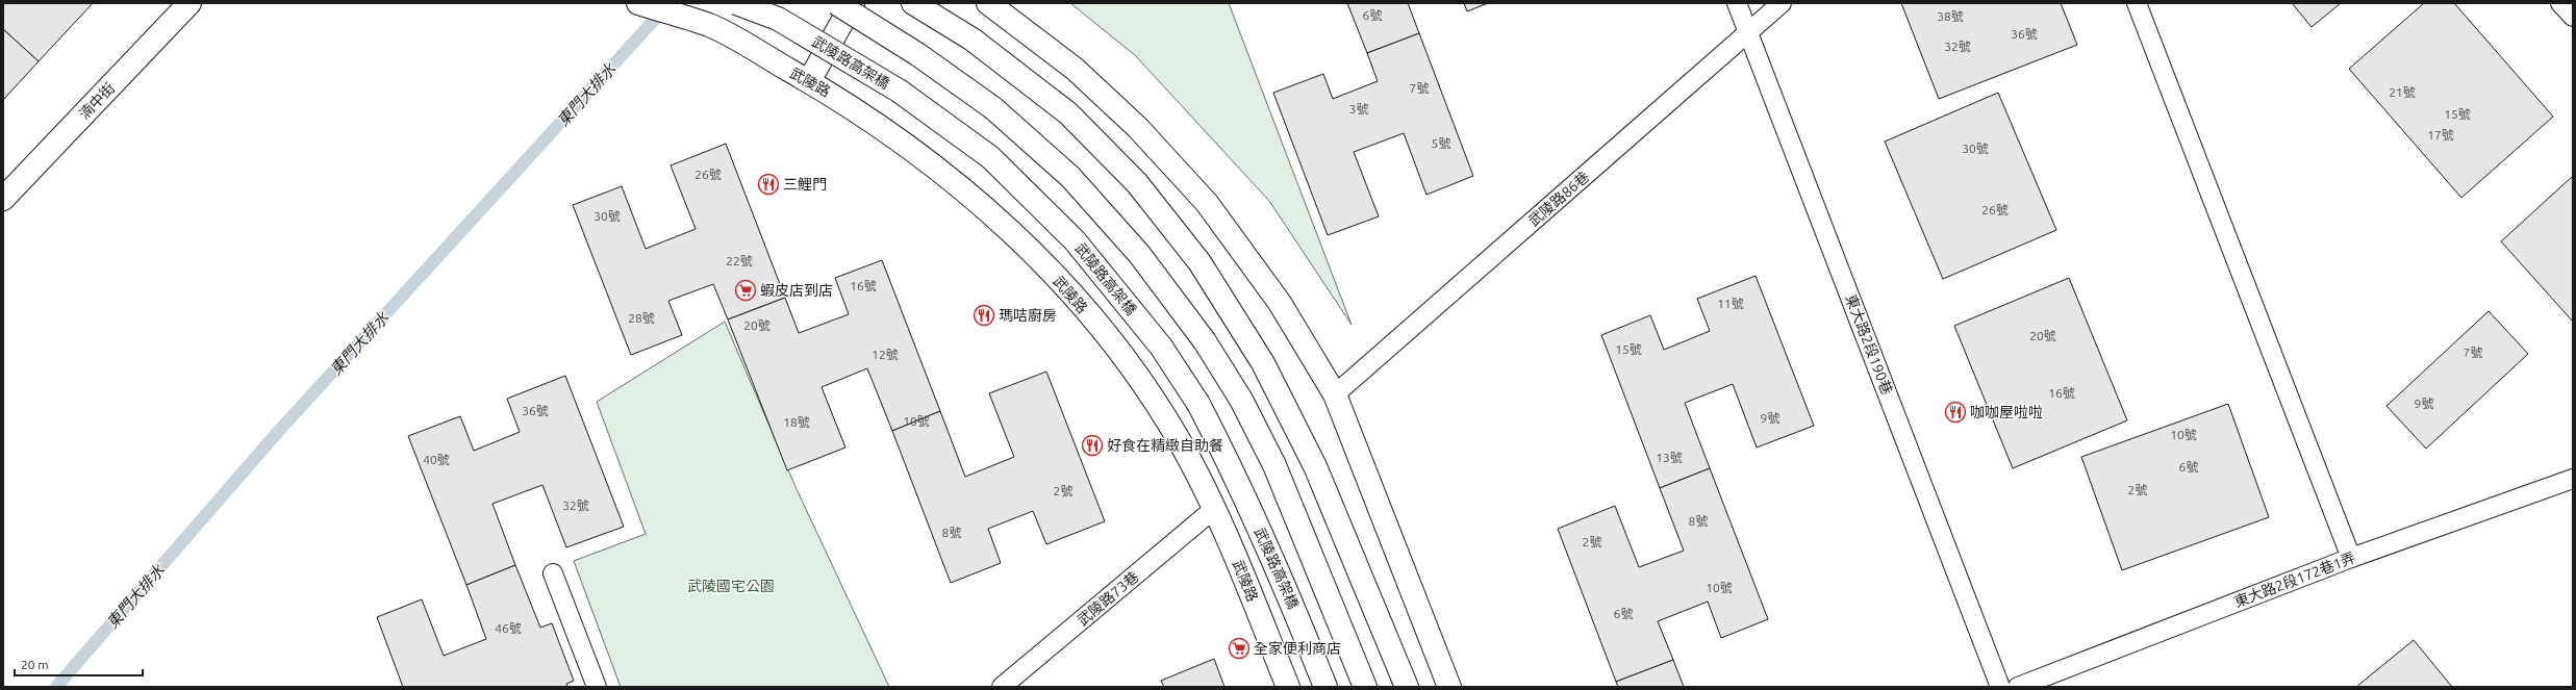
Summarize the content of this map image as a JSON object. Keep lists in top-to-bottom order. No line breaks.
{"streets":{"main road":["武陵路高架橋","武陵路","湳中街"],"lane":["武陵路86巷","東大路2段190巷","東大路2段172巷1弄","武陵路73巷"]},"crossings":[["武陵路","武陵路73巷"],["武陵路86巷","東大路2段190巷"]],"water":["東門大排水"],"parks":["武陵國宅公園"],"places":{"restaurant":["三鯉門","瑪咭廚房","咖咖屋啦啦","好食在精緻自助餐"],"supermarket":["蝦皮店到店","全家便利商店"]},"house_numbers":["6號","38號","36號","32號","7號","21號","3號","15號","17號","5號","30號","26號","26號","30號","22號","16號","11號","28號","20號","20號","15號","7號","12號","16號","9號","36號","9號","10號","18號","10號","13號","40號","6號","2號","2號","32號","8號","8號","2號","10號","6號","46號"],"scale_bar":"20 m"}
